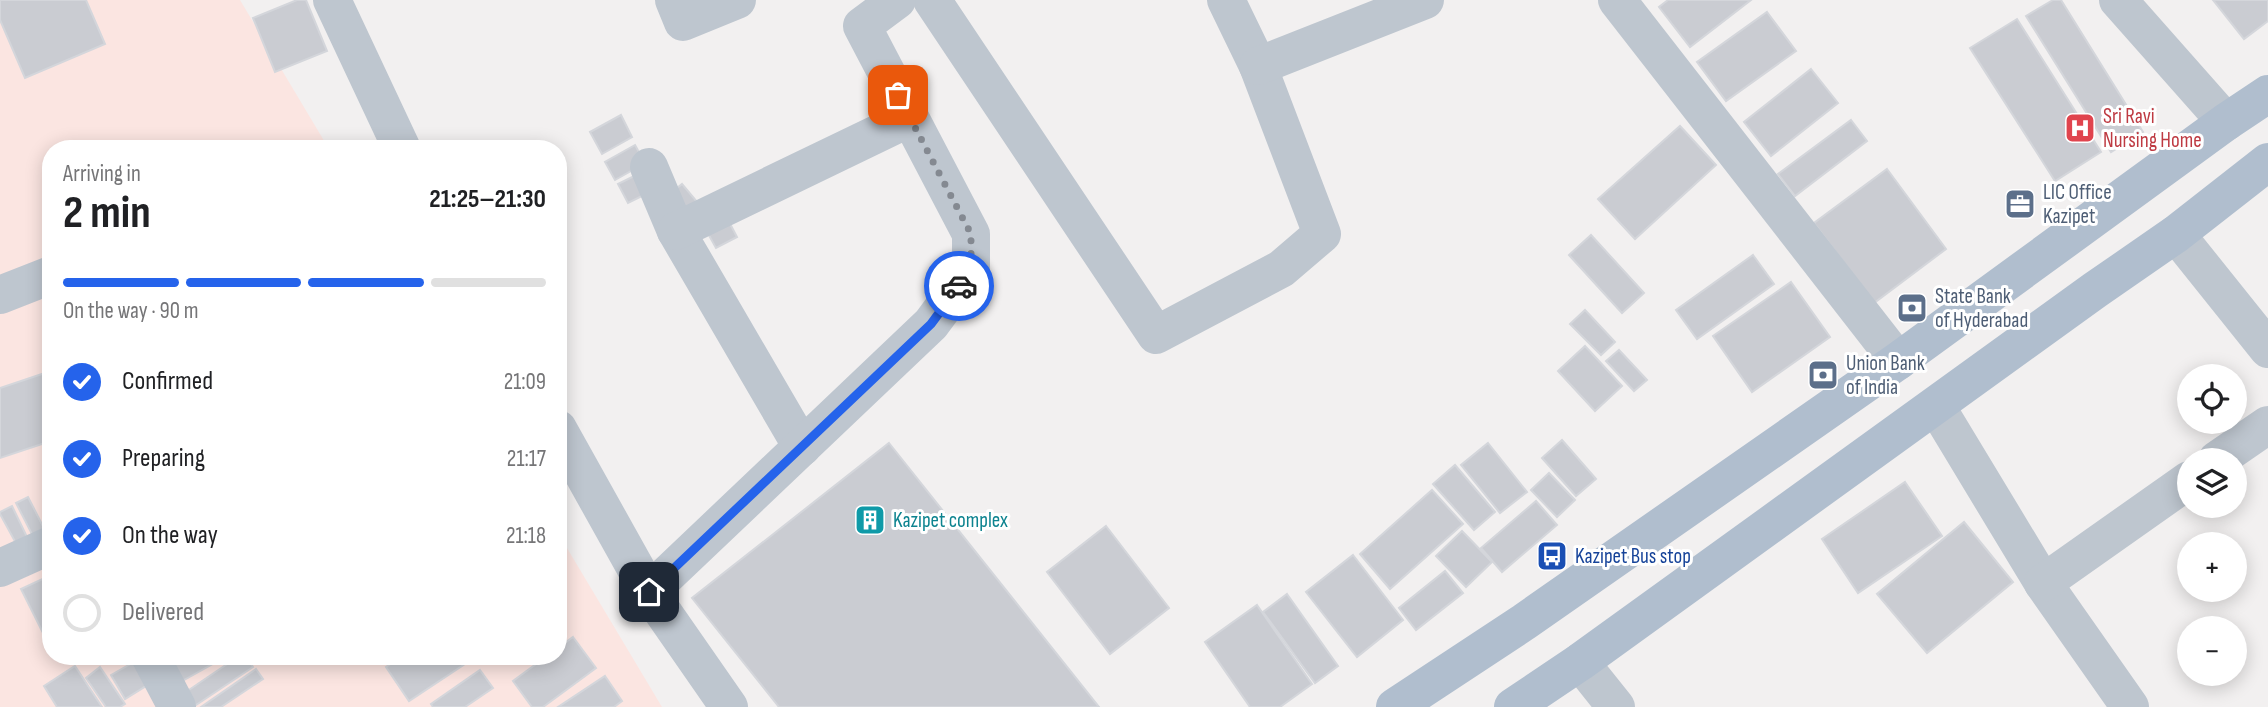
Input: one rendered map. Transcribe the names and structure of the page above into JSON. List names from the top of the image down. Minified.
{"places":{"hospital":["Sri Ravi Nursing Home"],"office":["LIC Office Kazipet"],"bank":["State Bank of Hyderabad","Union Bank of India"],"building":["Kazipet complex"],"bus stop":["Kazipet Bus stop"]},"page":{"heading":["2 min","Arriving in","21:25–21:30"],"bar":"On the way · 90 m","list":[["Confirmed","21:09"],["Preparing","21:17"],["On the way","21:18"],"Delivered"],"map_buttons":["+","−"]}}
